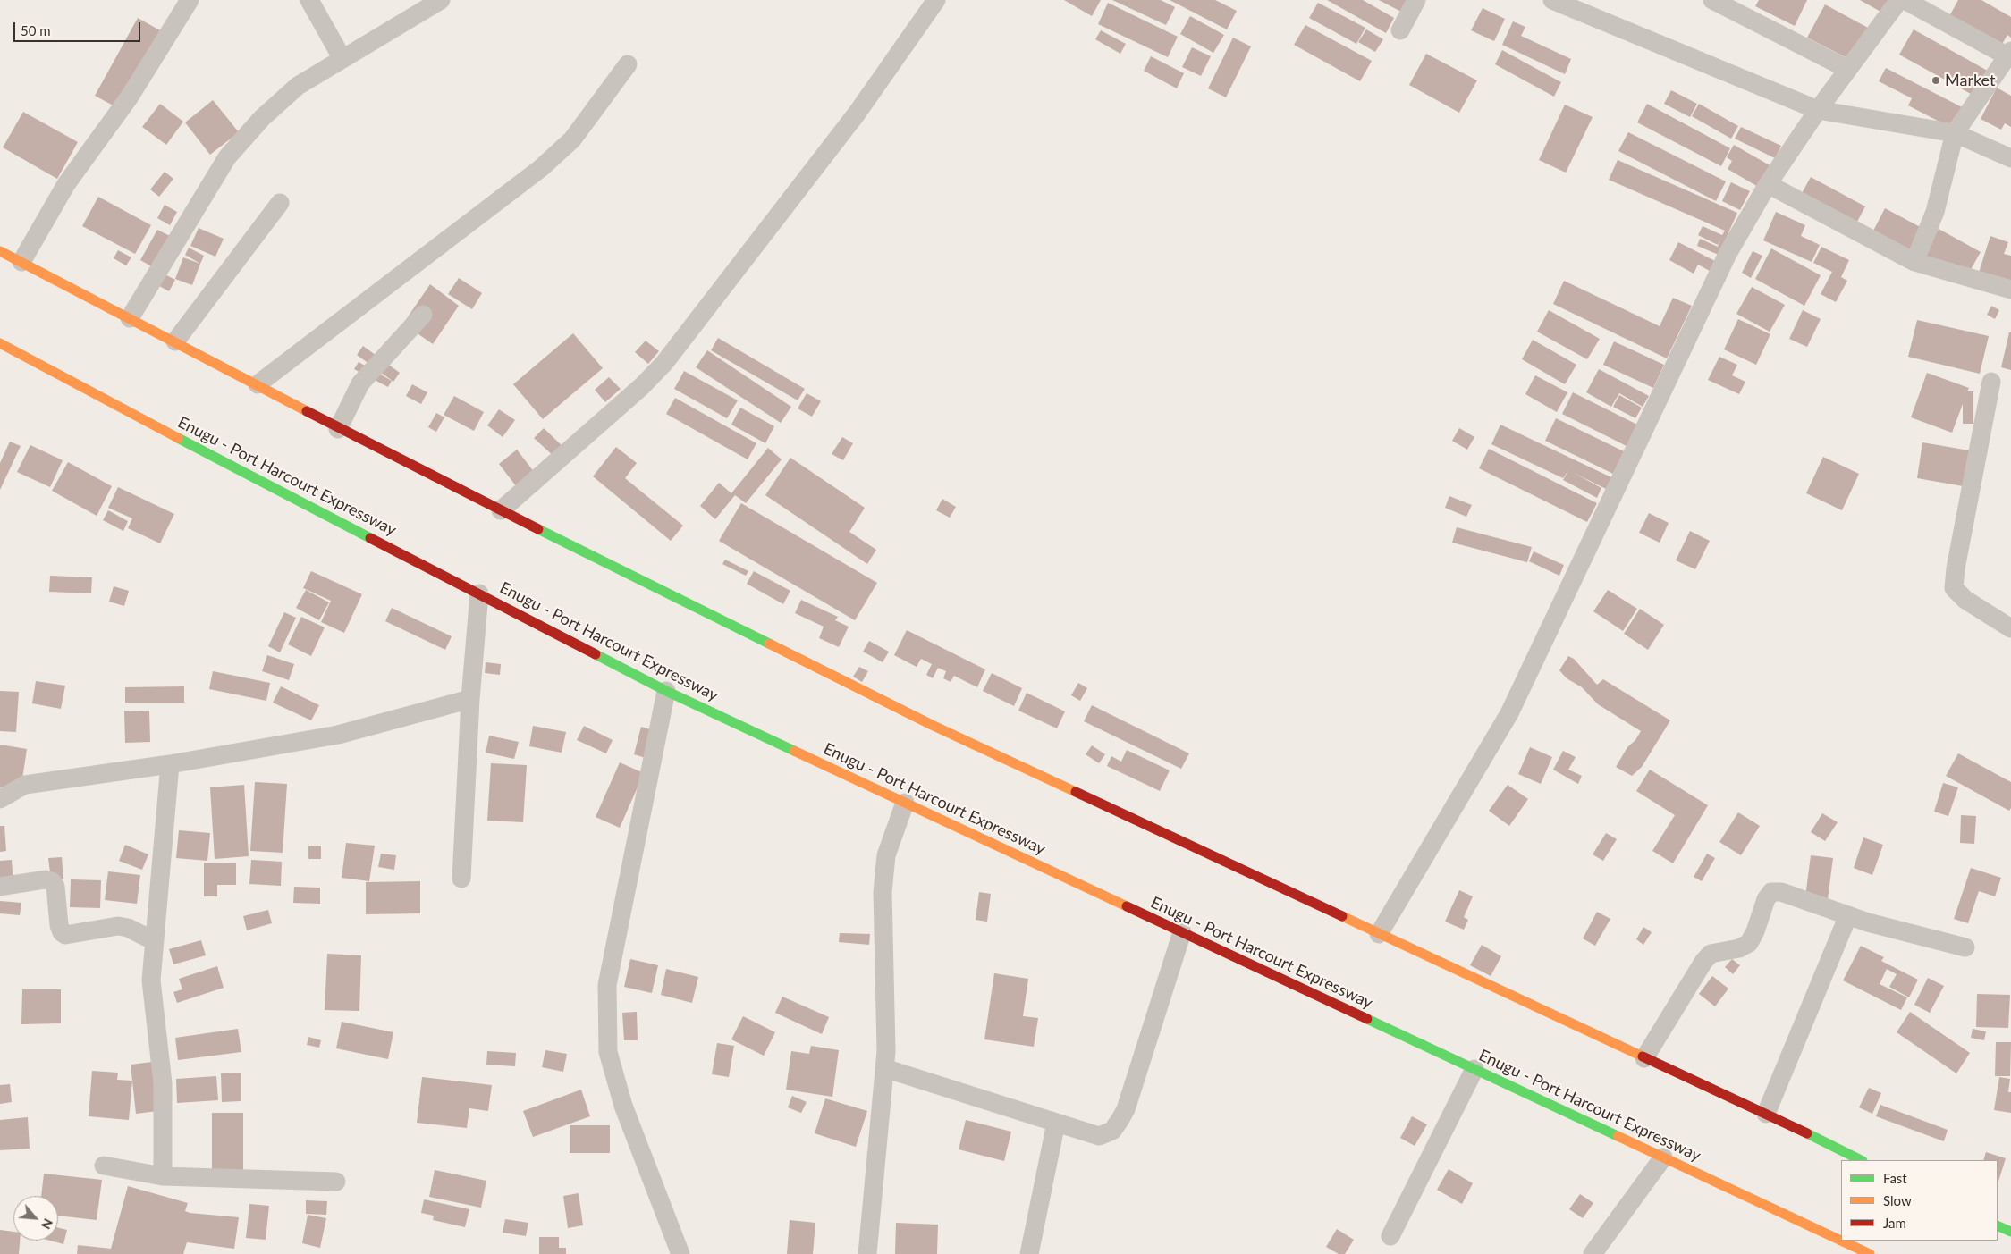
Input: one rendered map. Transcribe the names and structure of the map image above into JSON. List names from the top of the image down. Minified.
{"streets":{"highway":["Enugu - Port Harcourt Expressway"]},"places":["Market"],"legend":["Fast","Slow","Jam"],"scale_bar":"50 m","north":"bottom right"}
